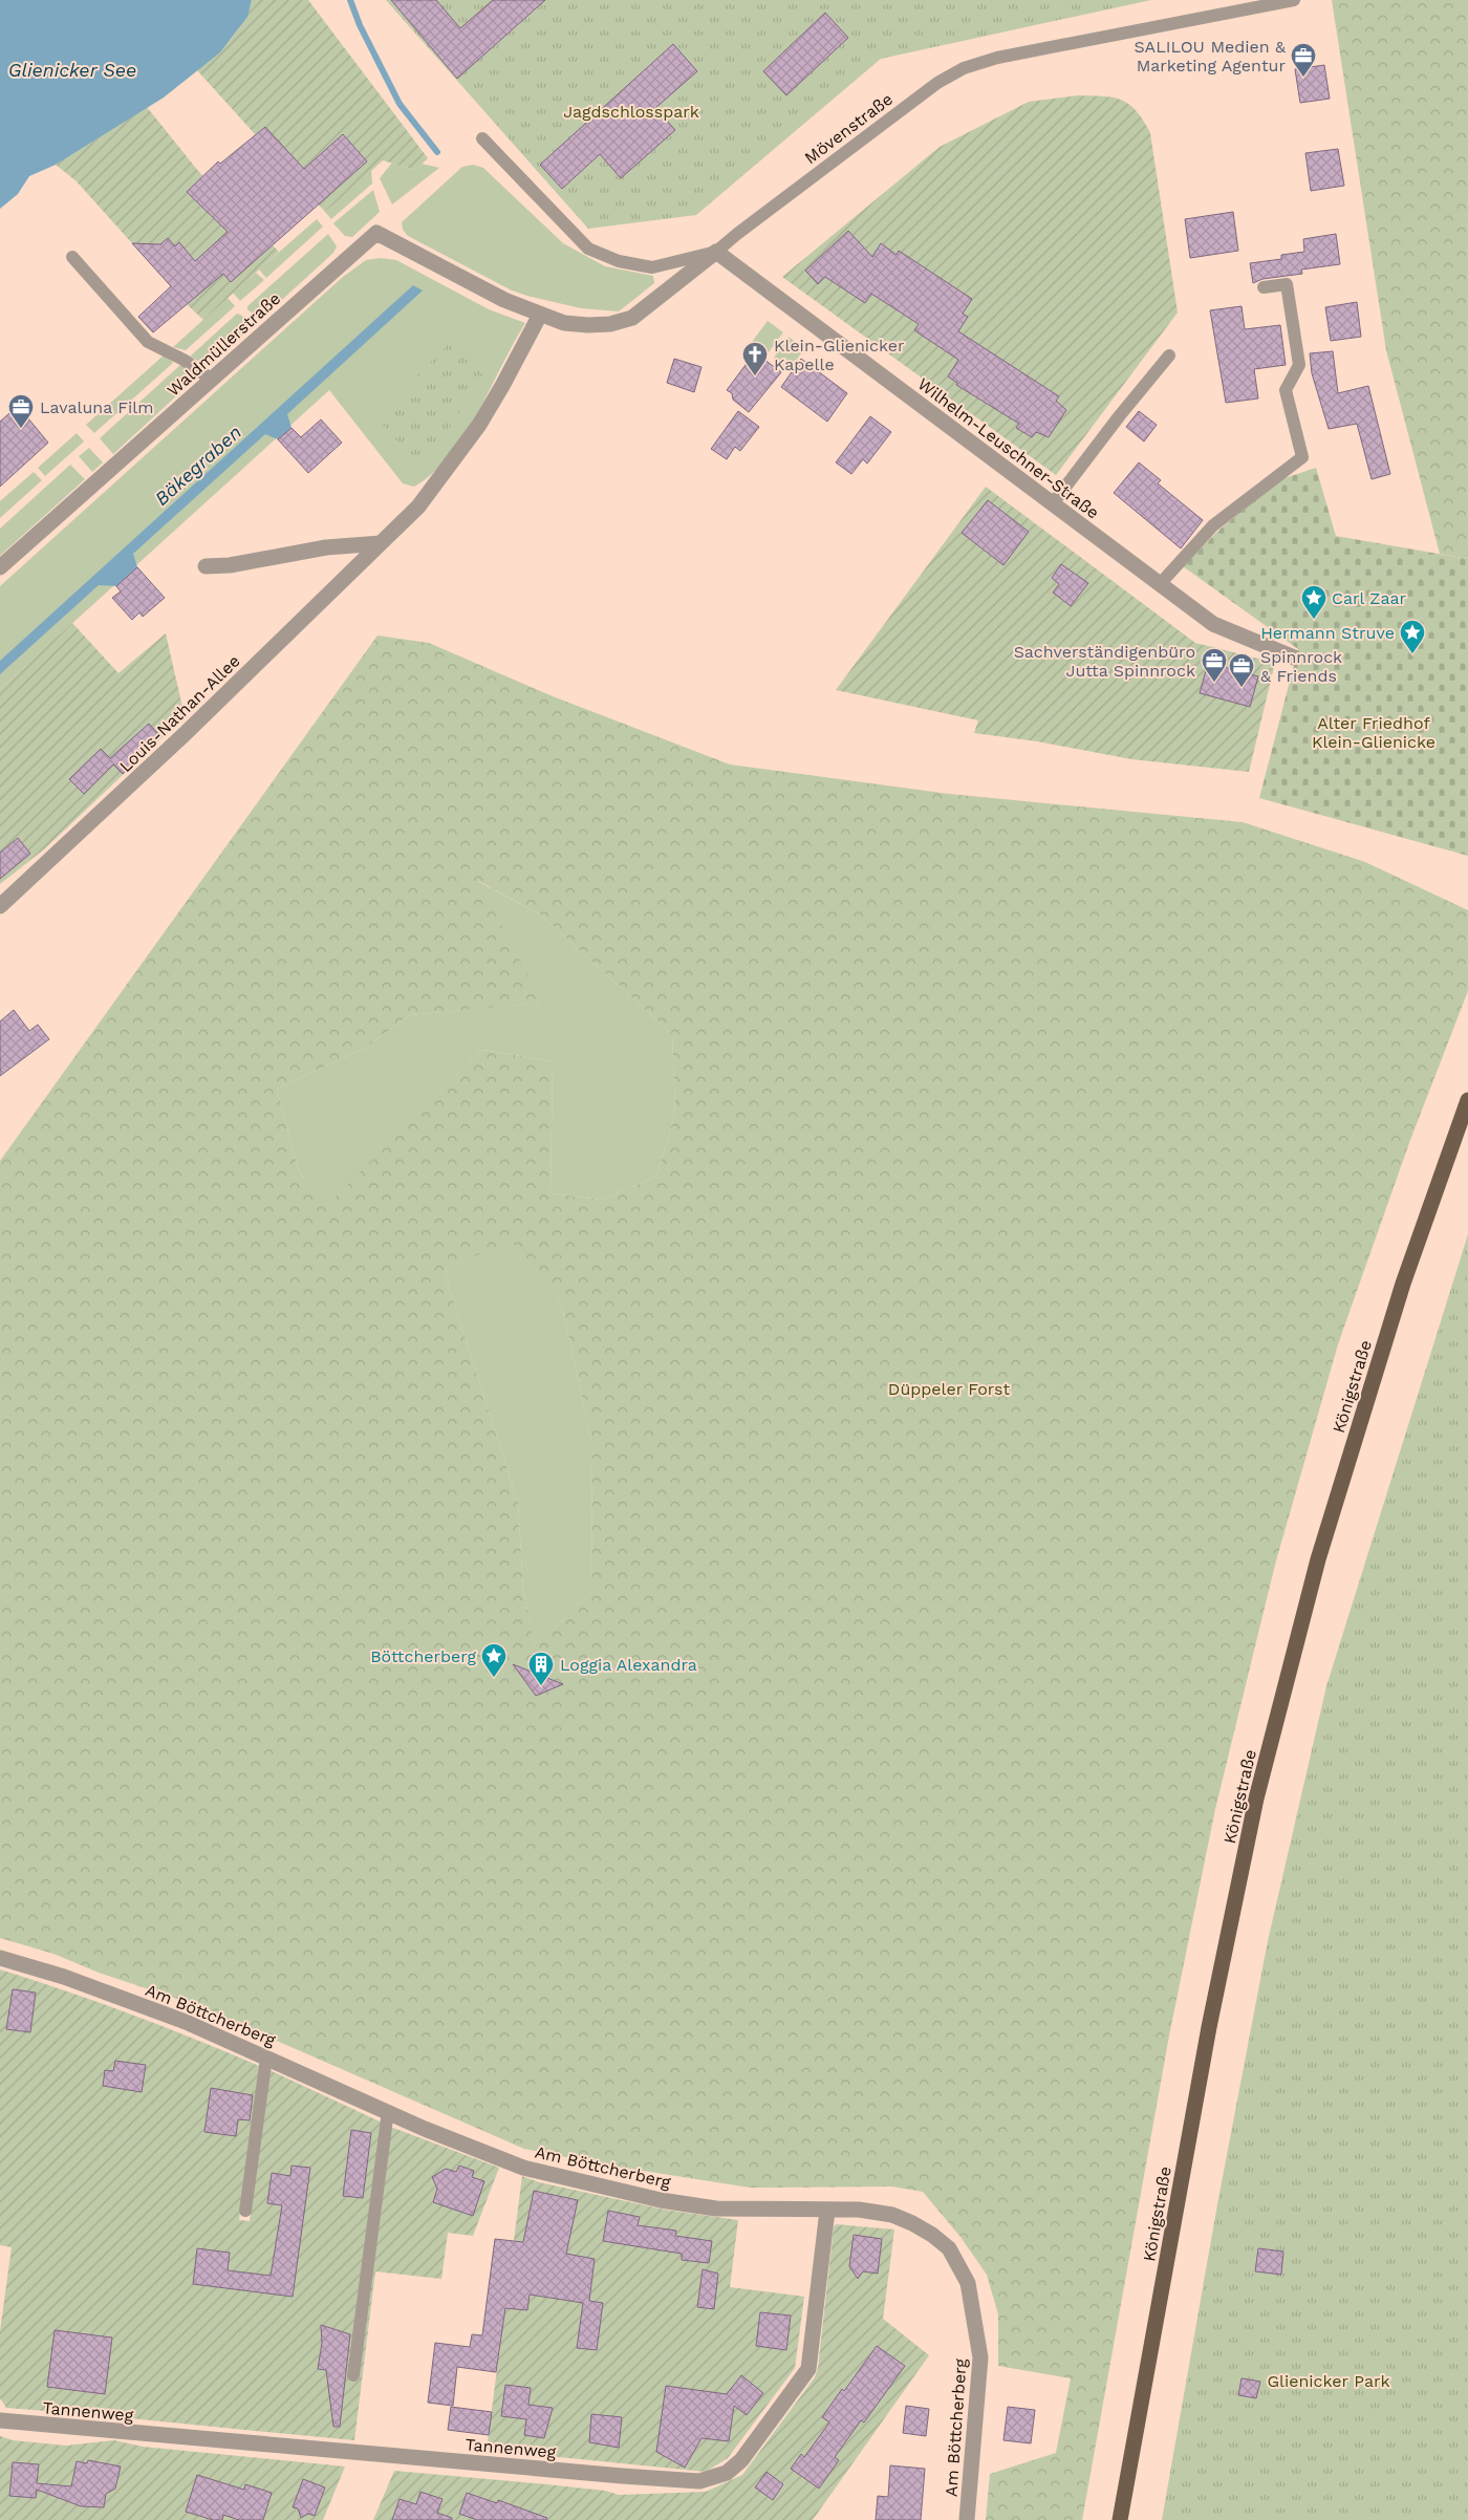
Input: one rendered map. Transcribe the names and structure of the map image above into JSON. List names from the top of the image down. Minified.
{"streets":{"main road":["Königstraße"],"street":["Waldmüllerstraße","Wilhelm-Leuschner-Straße","Louis-Nathan-Allee","Am Böttcherberg","Tannenweg"],"lane":["Mövenstraße"]},"crossings":[["Mövenstraße","Wilhelm-Leuschner-Straße"],["Waldmüllerstraße","Louis-Nathan-Allee"],["Am Böttcherberg","Tannenweg"]],"water":["Glienicker See","Bäkegraben"],"parks":["Jagdschlosspark","Alter Friedhof Klein-Glienicke","Düppeler Forst","Glienicker Park"],"places":{"office":["SALILOU Medien & Marketing Agentur","Lavaluna Film","Sachverständigenbüro Jutta Spinnrock","Spinnrock & Friends"],"church":["Klein-Glienicker Kapelle"],"place":["Carl Zaar","Hermann Struve","Böttcherberg"],"building":["Loggia Alexandra"]}}
